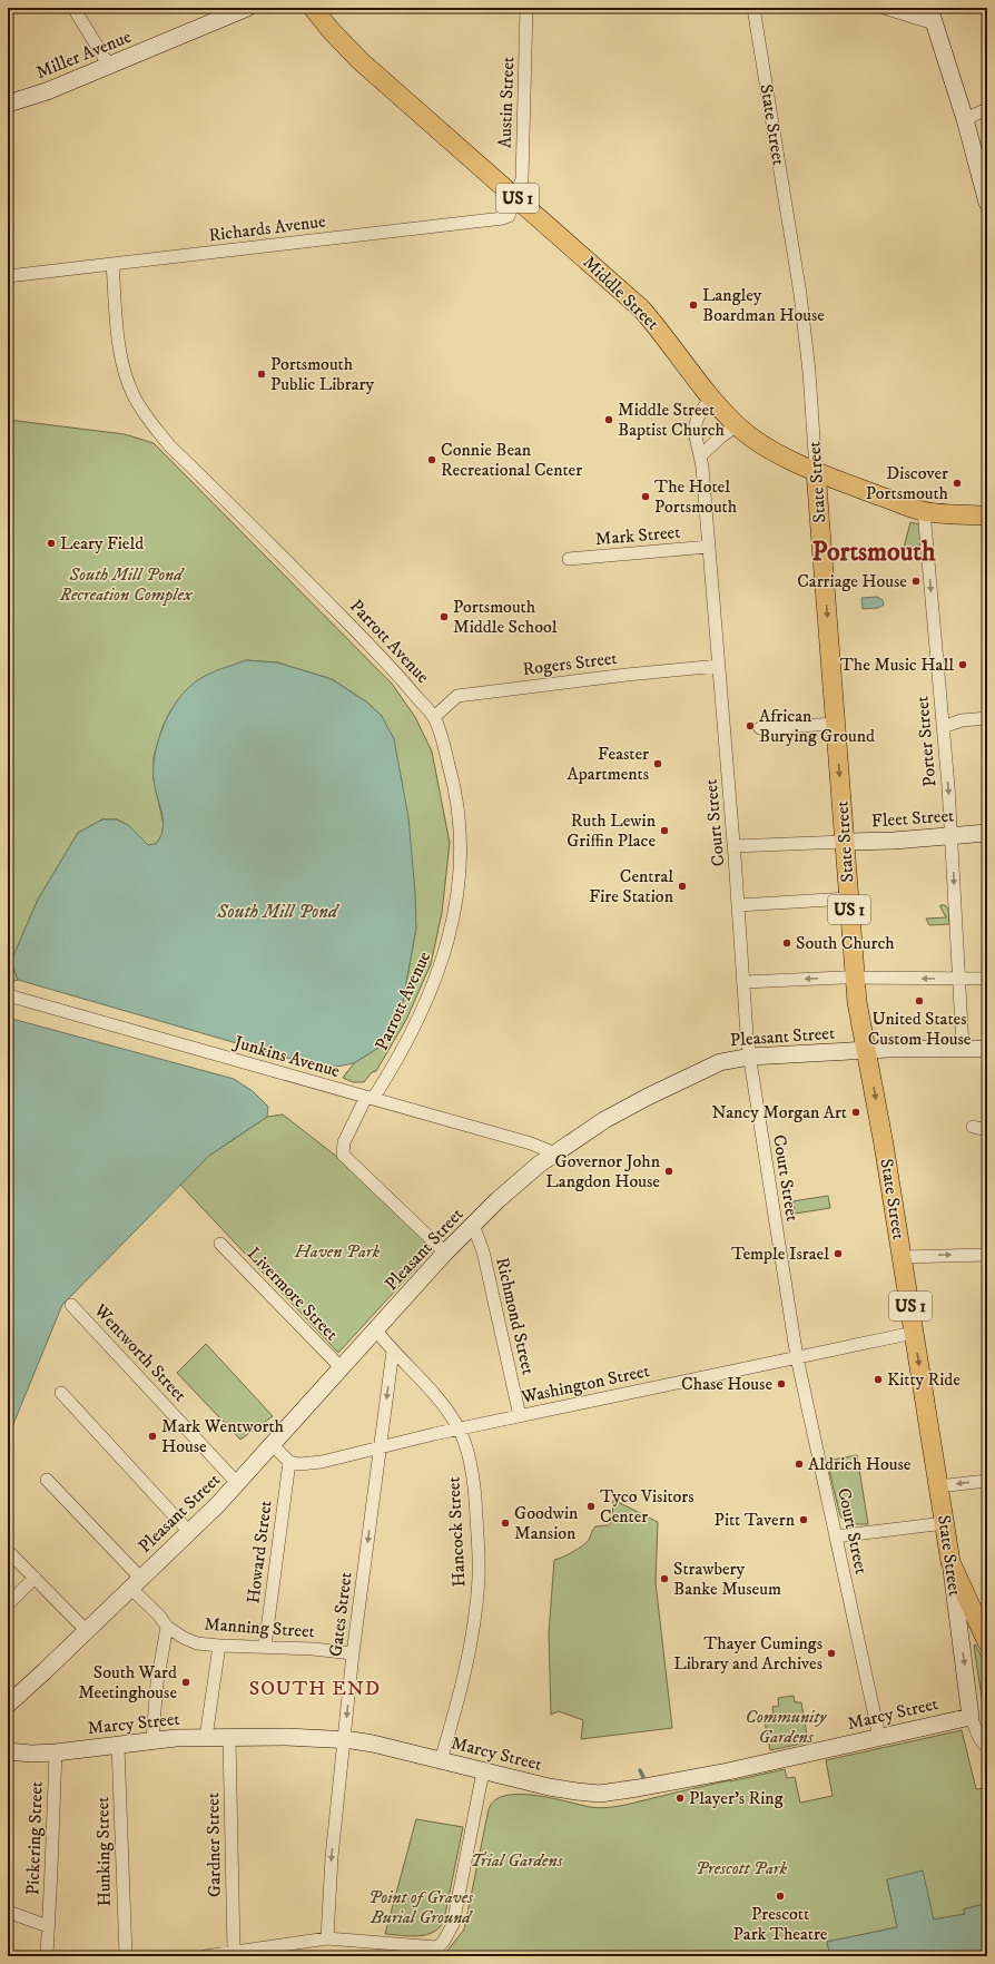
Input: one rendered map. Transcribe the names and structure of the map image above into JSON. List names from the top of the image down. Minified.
{"streets":{"main road":["Miller Avenue","State Street","US 1","Middle Street","Fleet Street","Pleasant Street","Marcy Street"],"street":["Austin Street","Richards Avenue","Mark Street","Parrott Avenue","Rogers Street","Porter Street","Court Street","Junkins Avenue","Livermore Street","Richmond Street","Wentworth Street","Washington Street","Hancock Street","Howard Street","Gates Street","Manning Street","Pickering Street","Gardner Street","Hunking Street"]},"crossings":[["Austin Street","Richards Avenue"],["Austin Street","Middle Street"],["State Street","US 1"],["State Street","Middle Street"],["State Street","Fleet Street"],["State Street","Pleasant Street"],["State Street","Washington Street"],["State Street","Marcy Street"],["Richards Avenue","Middle Street"],["Richards Avenue","Parrott Avenue"],["Middle Street","Porter Street"],["Middle Street","Court Street"],["Mark Street","Court Street"],["Parrott Avenue","Rogers Street"],["Parrott Avenue","Pleasant Street"],["Parrott Avenue","Junkins Avenue"],["Rogers Street","Court Street"],["Porter Street","Fleet Street"],["Porter Street","Pleasant Street"],["Fleet Street","Court Street"],["Court Street","Pleasant Street"],["Court Street","Washington Street"],["Court Street","Marcy Street"],["Pleasant Street","Junkins Avenue"],["Pleasant Street","Livermore Street"],["Pleasant Street","Richmond Street"],["Pleasant Street","Wentworth Street"],["Pleasant Street","Hancock Street"],["Pleasant Street","Manning Street"],["Richmond Street","Washington Street"],["Washington Street","Hancock Street"],["Washington Street","Howard Street"],["Washington Street","Gates Street"],["Hancock Street","Gates Street"],["Hancock Street","Marcy Street"],["Howard Street","Manning Street"],["Gates Street","Manning Street"],["Gates Street","Marcy Street"],["Marcy Street","Pickering Street"],["Marcy Street","Gardner Street"],["Marcy Street","Hunking Street"]],"one_way":["State Street","Porter Street","Gates Street"],"districts":["Portsmouth","SOUTH END"],"water":["South Mill Pond"],"parks":["South Mill Pond Recreation Complex","Haven Park","Community Gardens","Trial Gardens","Prescott Park","Point of Graves Burial Ground"],"places":["Langley Boardman House","Portsmouth Public Library","Middle Street Baptist Church","Connie Bean Recreational Center","Discover Portsmouth","The Hotel Portsmouth","Leary Field","Carriage House","Portsmouth Middle School","The Music Hall","African Burying Ground","Feaster Apartments","Ruth Lewin Griffin Place","Central Fire Station","South Church","United States Custom House","Nancy Morgan Art","Governor John Langdon House","Temple Israel","Kitty Ride","Chase House","Mark Wentworth House","Aldrich House","Tyco Visitors Center","Pitt Tavern","Goodwin Mansion","Strawbery Banke Museum","Thayer Cumings Library and Archives","South Ward Meetinghouse","Player's Ring","Prescott Park Theatre"]}
